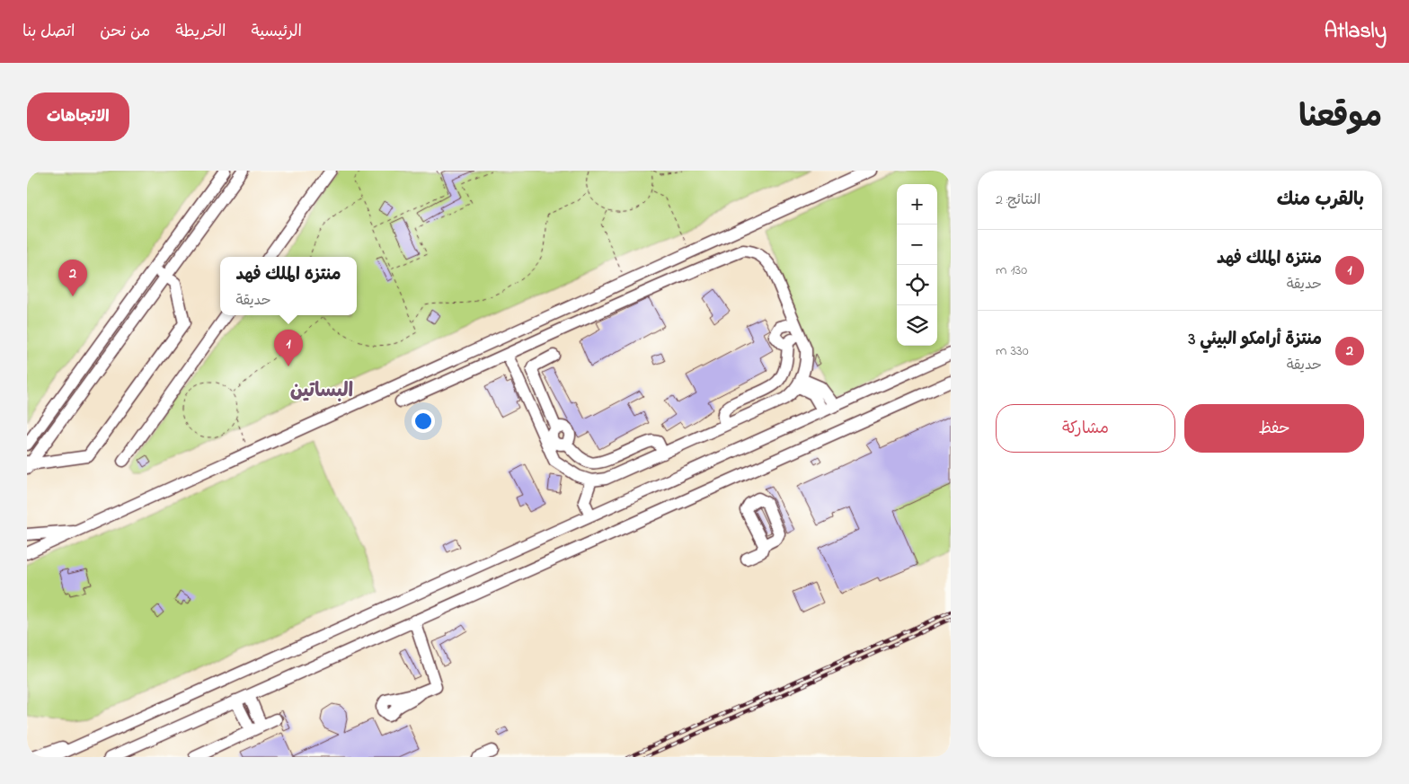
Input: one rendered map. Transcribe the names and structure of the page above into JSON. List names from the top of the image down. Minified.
{"districts":["البساتين"],"page":{"header":"Atlasly","nav":["الرئيسية","الخريطة","من نحن","اتصل بنا"],"title":"موقعنا","buttons":["الاتجاهات",["حفظ","مشاركة"]],"heading":["بالقرب منك","النتائج: 2"],"map_buttons":["+","−"],"list":[{"mark":"1","name":"منتزه الملك فهد","note":"حديقة","value":"130 m"},{"mark":"2","name":"منتزة أرامكو البيئي 3","note":"حديقة","value":"330 m"}],"popup":["منتزه الملك فهد","حديقة"],"pins":["2","1"]}}
